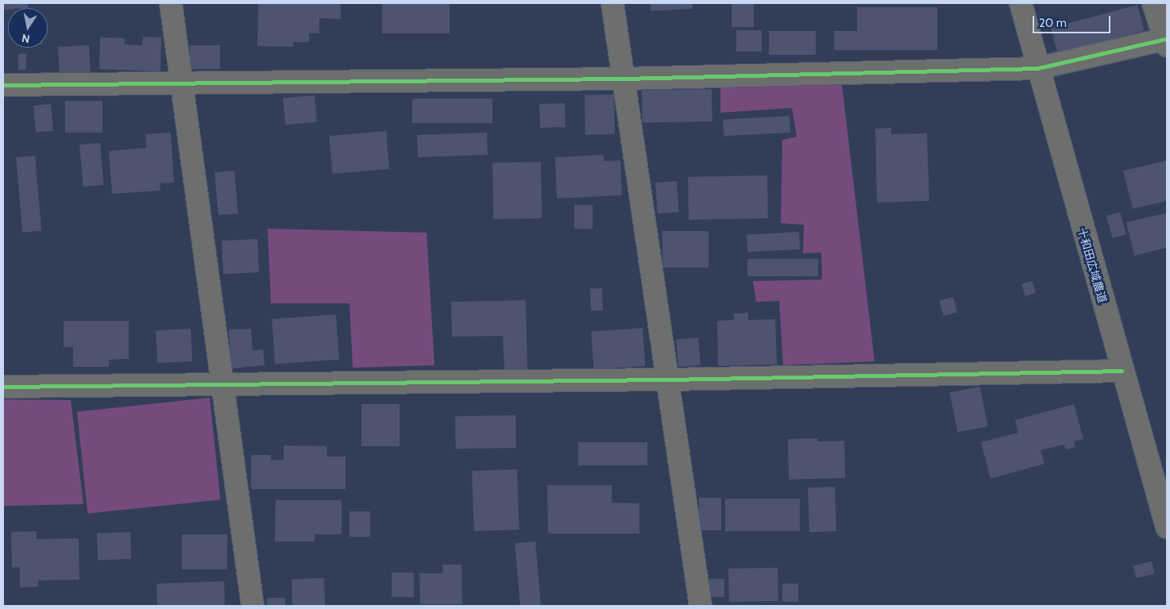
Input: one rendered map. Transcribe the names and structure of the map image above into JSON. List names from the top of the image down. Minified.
{"streets":{"street":["十和田広域農道"]},"scale_bar":"20 m","north":"bottom"}
